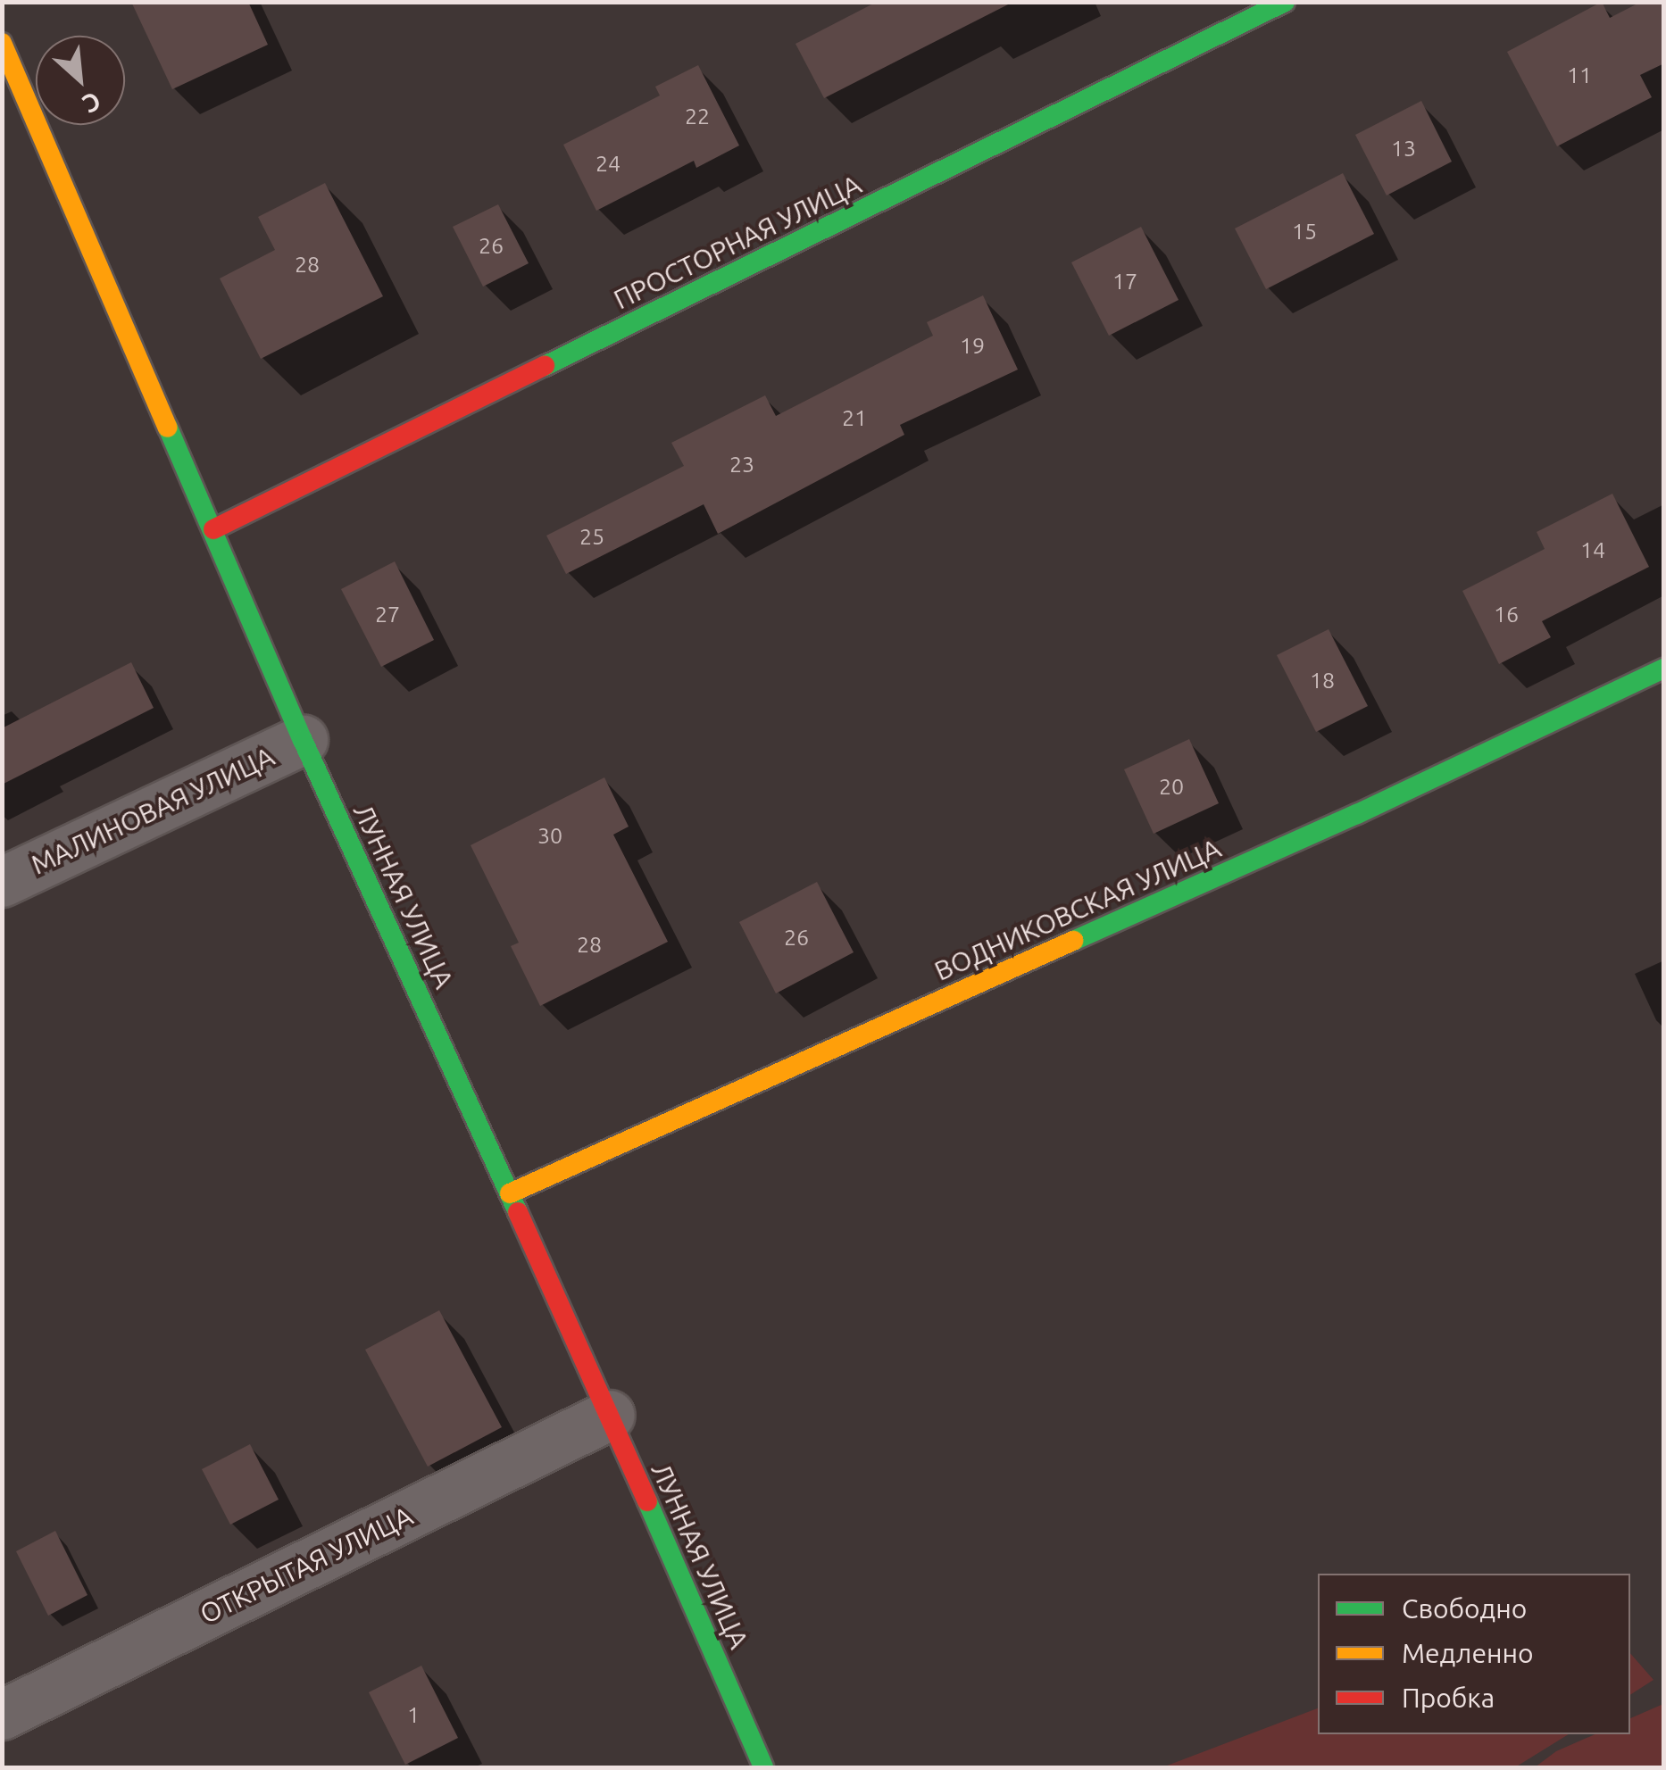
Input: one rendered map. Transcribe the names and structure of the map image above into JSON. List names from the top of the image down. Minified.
{"streets":{"street":["ПРОСТОРНАЯ УЛИЦА","МАЛИНОВАЯ УЛИЦА","ЛУННАЯ УЛИЦА","ВОДНИКОВСКАЯ УЛИЦА","ОТКРЫТАЯ УЛИЦА"]},"crossings":[["ПРОСТОРНАЯ УЛИЦА","ЛУННАЯ УЛИЦА"],["МАЛИНОВАЯ УЛИЦА","ЛУННАЯ УЛИЦА"],["ЛУННАЯ УЛИЦА","ВОДНИКОВСКАЯ УЛИЦА"],["ЛУННАЯ УЛИЦА","ОТКРЫТАЯ УЛИЦА"]],"house_numbers":["11","22","13","24","15","26","28","17","19","21","23","25","14","27","16","18","20","30","26","28","1"],"legend":["Свободно","Медленно","Пробка"],"north":"bottom right"}
